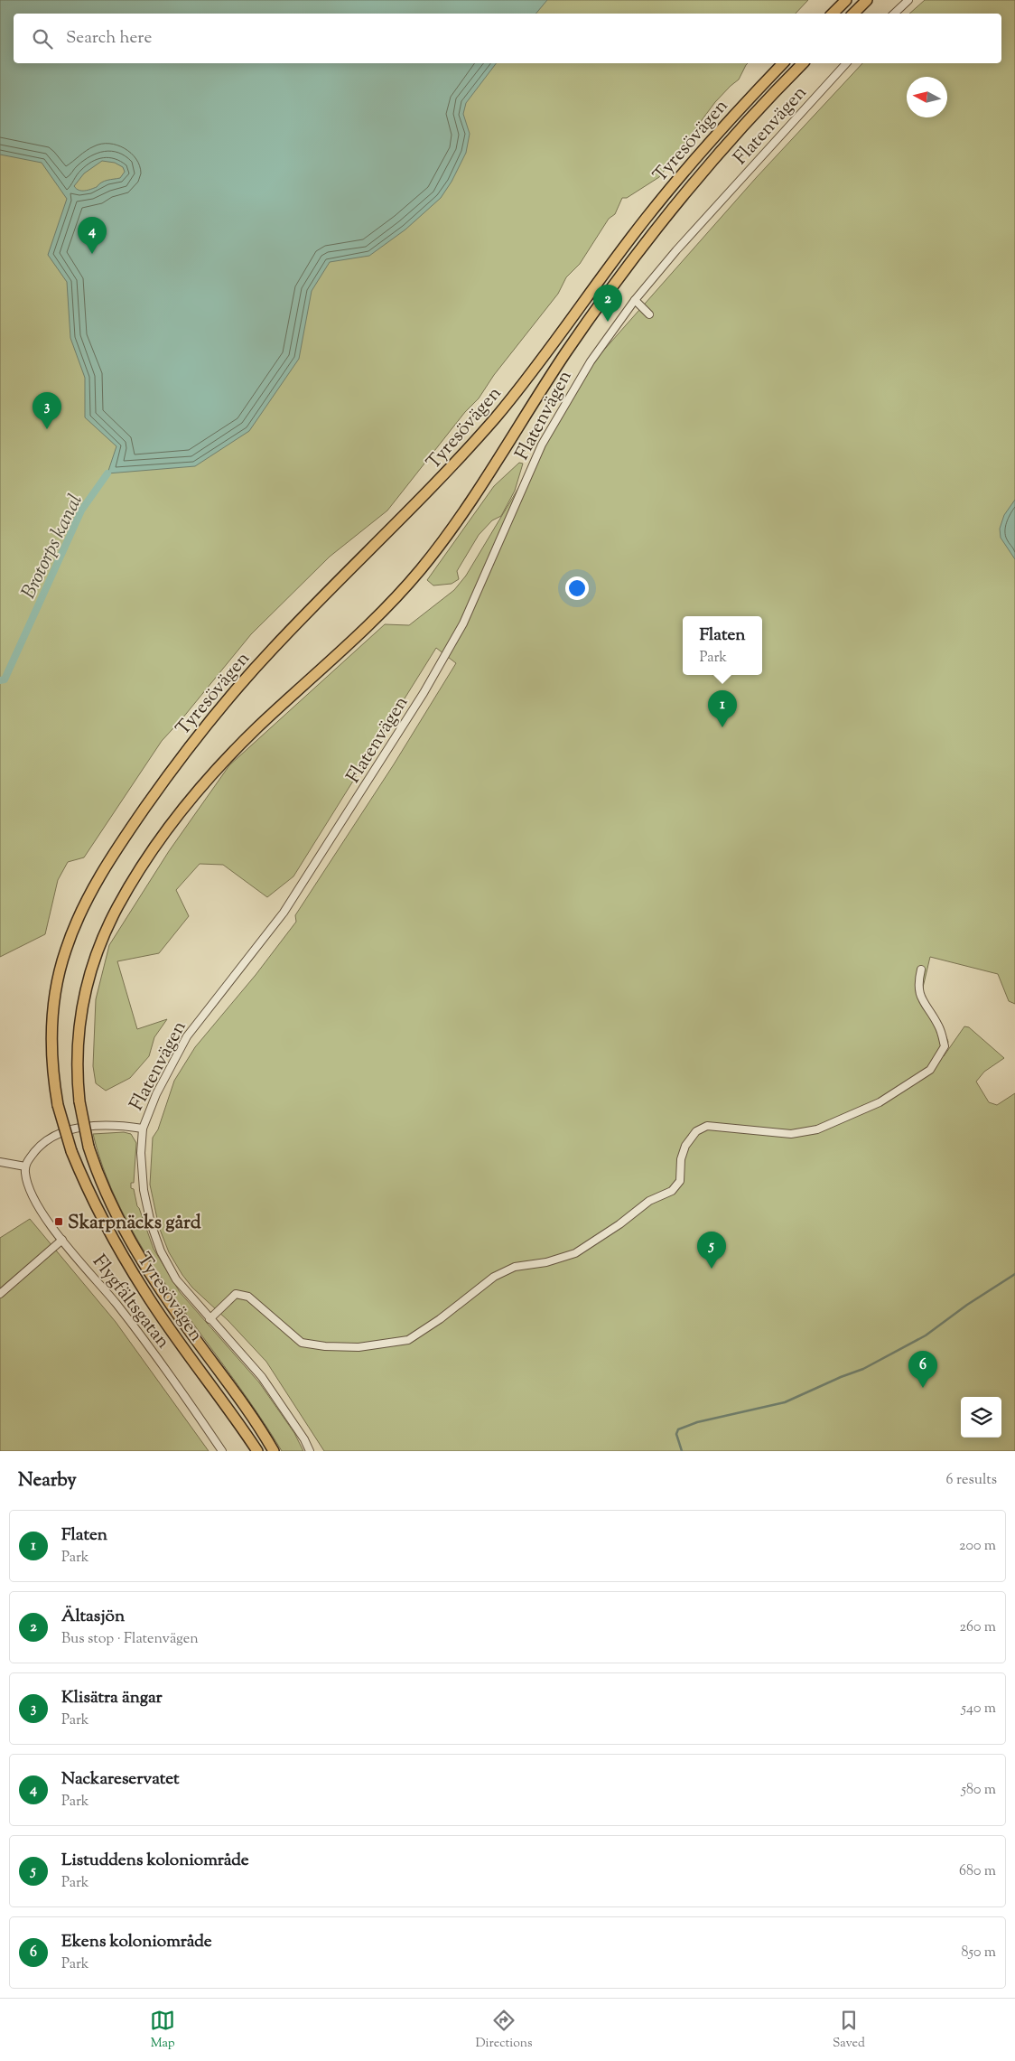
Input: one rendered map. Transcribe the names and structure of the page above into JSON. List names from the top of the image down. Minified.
{"streets":{"highway":["Tyresövägen"],"street":["Flatenvägen","Flygfältsgatan"]},"water":["Brotorps kanal"],"places":{"transit":["Skarpnäcks gård"]},"north":"left","page":{"search":"Search here","pins":["4","2","3","1","5","6"],"popup":["Flaten","Park"],"heading":["Nearby","6 results"],"list":[{"mark":"1","name":"Flaten","note":"Park","value":"200 m"},{"mark":"2","name":"Ältasjön","note":"Bus stop · Flatenvägen","value":"260 m"},{"mark":"3","name":"Klisätra ängar","note":"Park","value":"540 m"},{"mark":"4","name":"Nackareservatet","note":"Park","value":"580 m"},{"mark":"5","name":"Listuddens koloniområde","note":"Park","value":"680 m"},{"mark":"6","name":"Ekens koloniområde","note":"Park","value":"850 m"}],"nav":["Map","Directions","Saved"]}}
